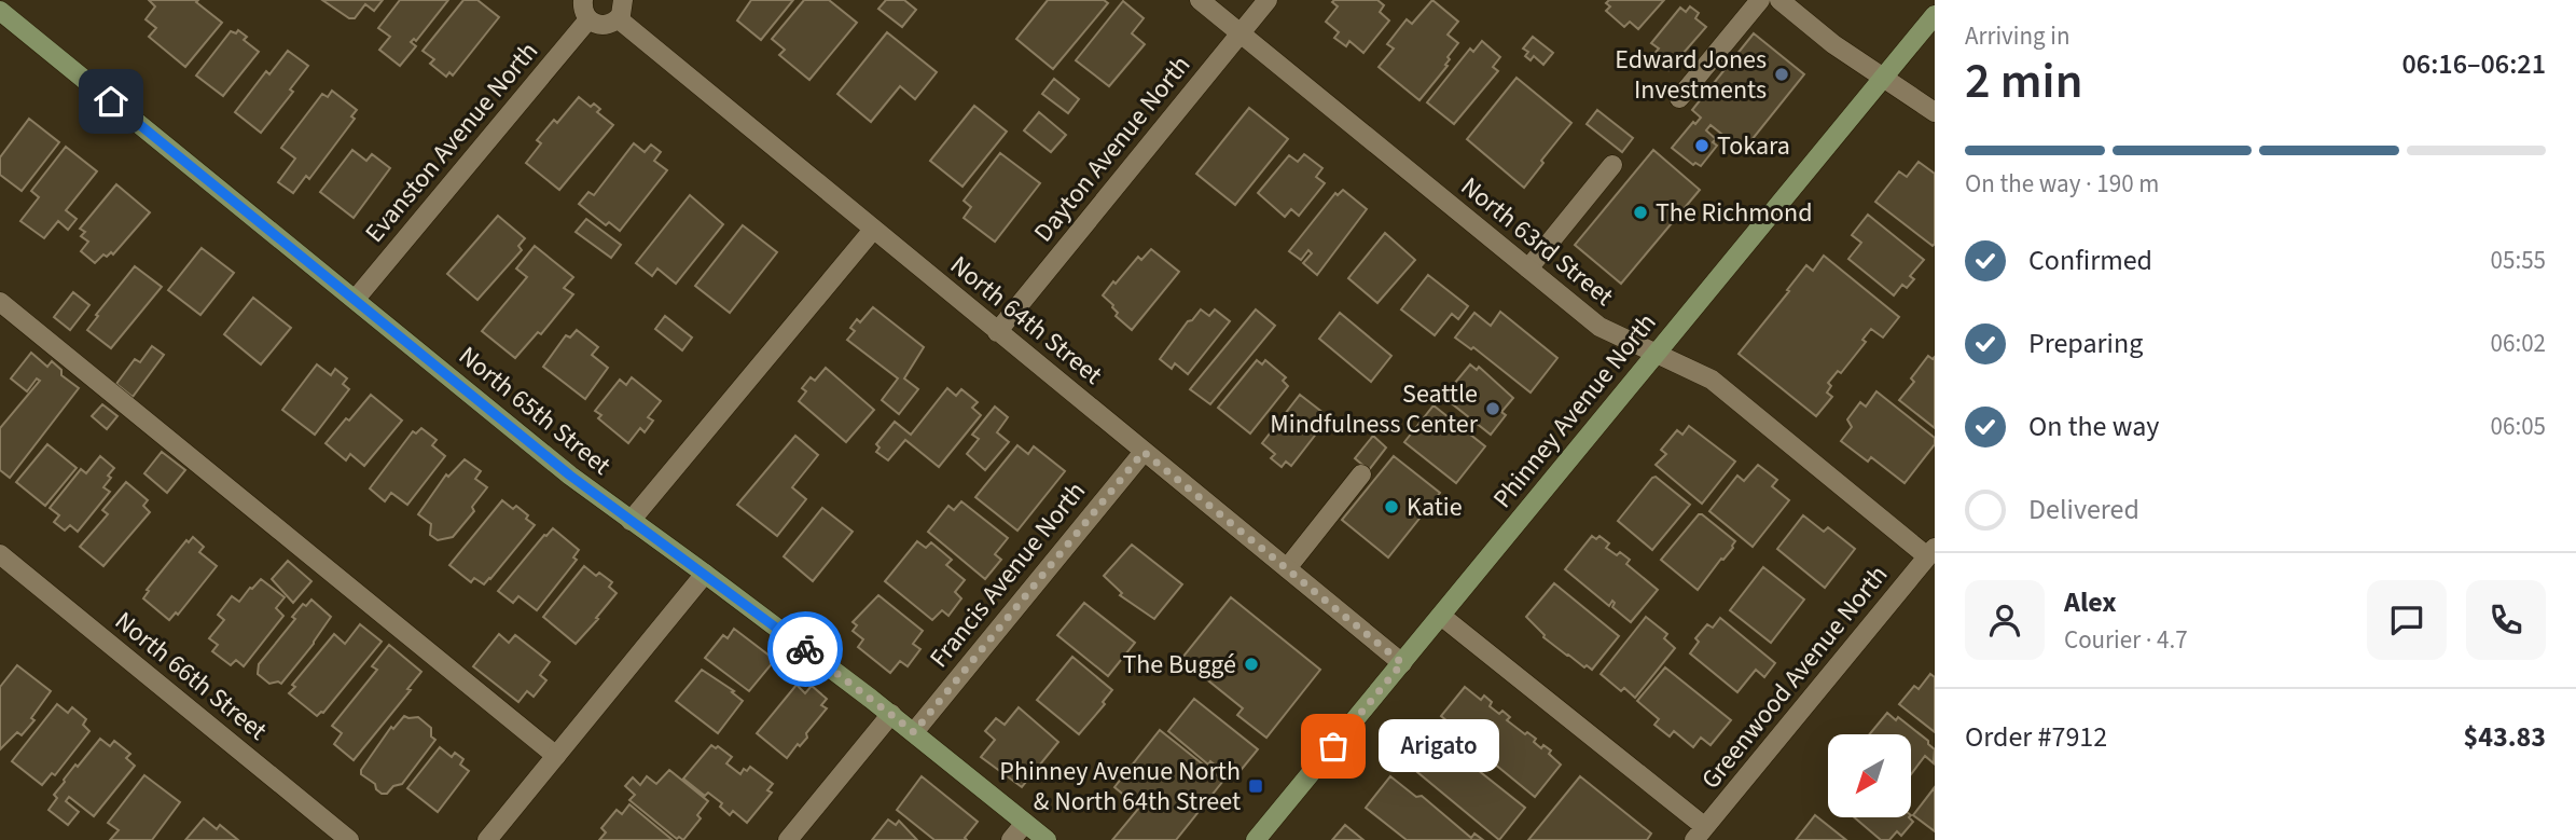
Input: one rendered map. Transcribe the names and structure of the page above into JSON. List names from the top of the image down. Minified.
{"streets":{"street":["Evanston Avenue North","Dayton Avenue North","North 63rd Street","North 64th Street","North 65th Street","Phinney Avenue North","Francis Avenue North","North 66th Street","Greenwood Avenue North"]},"crossings":[["Evanston Avenue North","North 65th Street"],["Dayton Avenue North","North 63rd Street"],["Dayton Avenue North","North 64th Street"],["North 63rd Street","Phinney Avenue North"],["North 63rd Street","Greenwood Avenue North"],["North 64th Street","Phinney Avenue North"],["North 64th Street","Francis Avenue North"],["North 65th Street","Francis Avenue North"]],"places":{"other":["Edward Jones Investments","Tokara","The Richmond","Seattle Mindfulness Center","Katie","The Buggé","Arigato"],"transit":["Phinney Avenue North & North 64th Street"]},"north":"bottom left","page":{"heading":["2 min","Arriving in","06:16–06:21"],"panel":["Alex","Courier · 4.7","Order #7912","$43.83"],"bar":"On the way · 190 m","list":[["Confirmed","05:55"],["Preparing","06:02"],["On the way","06:05"],"Delivered"],"bubble":"Arigato"}}
